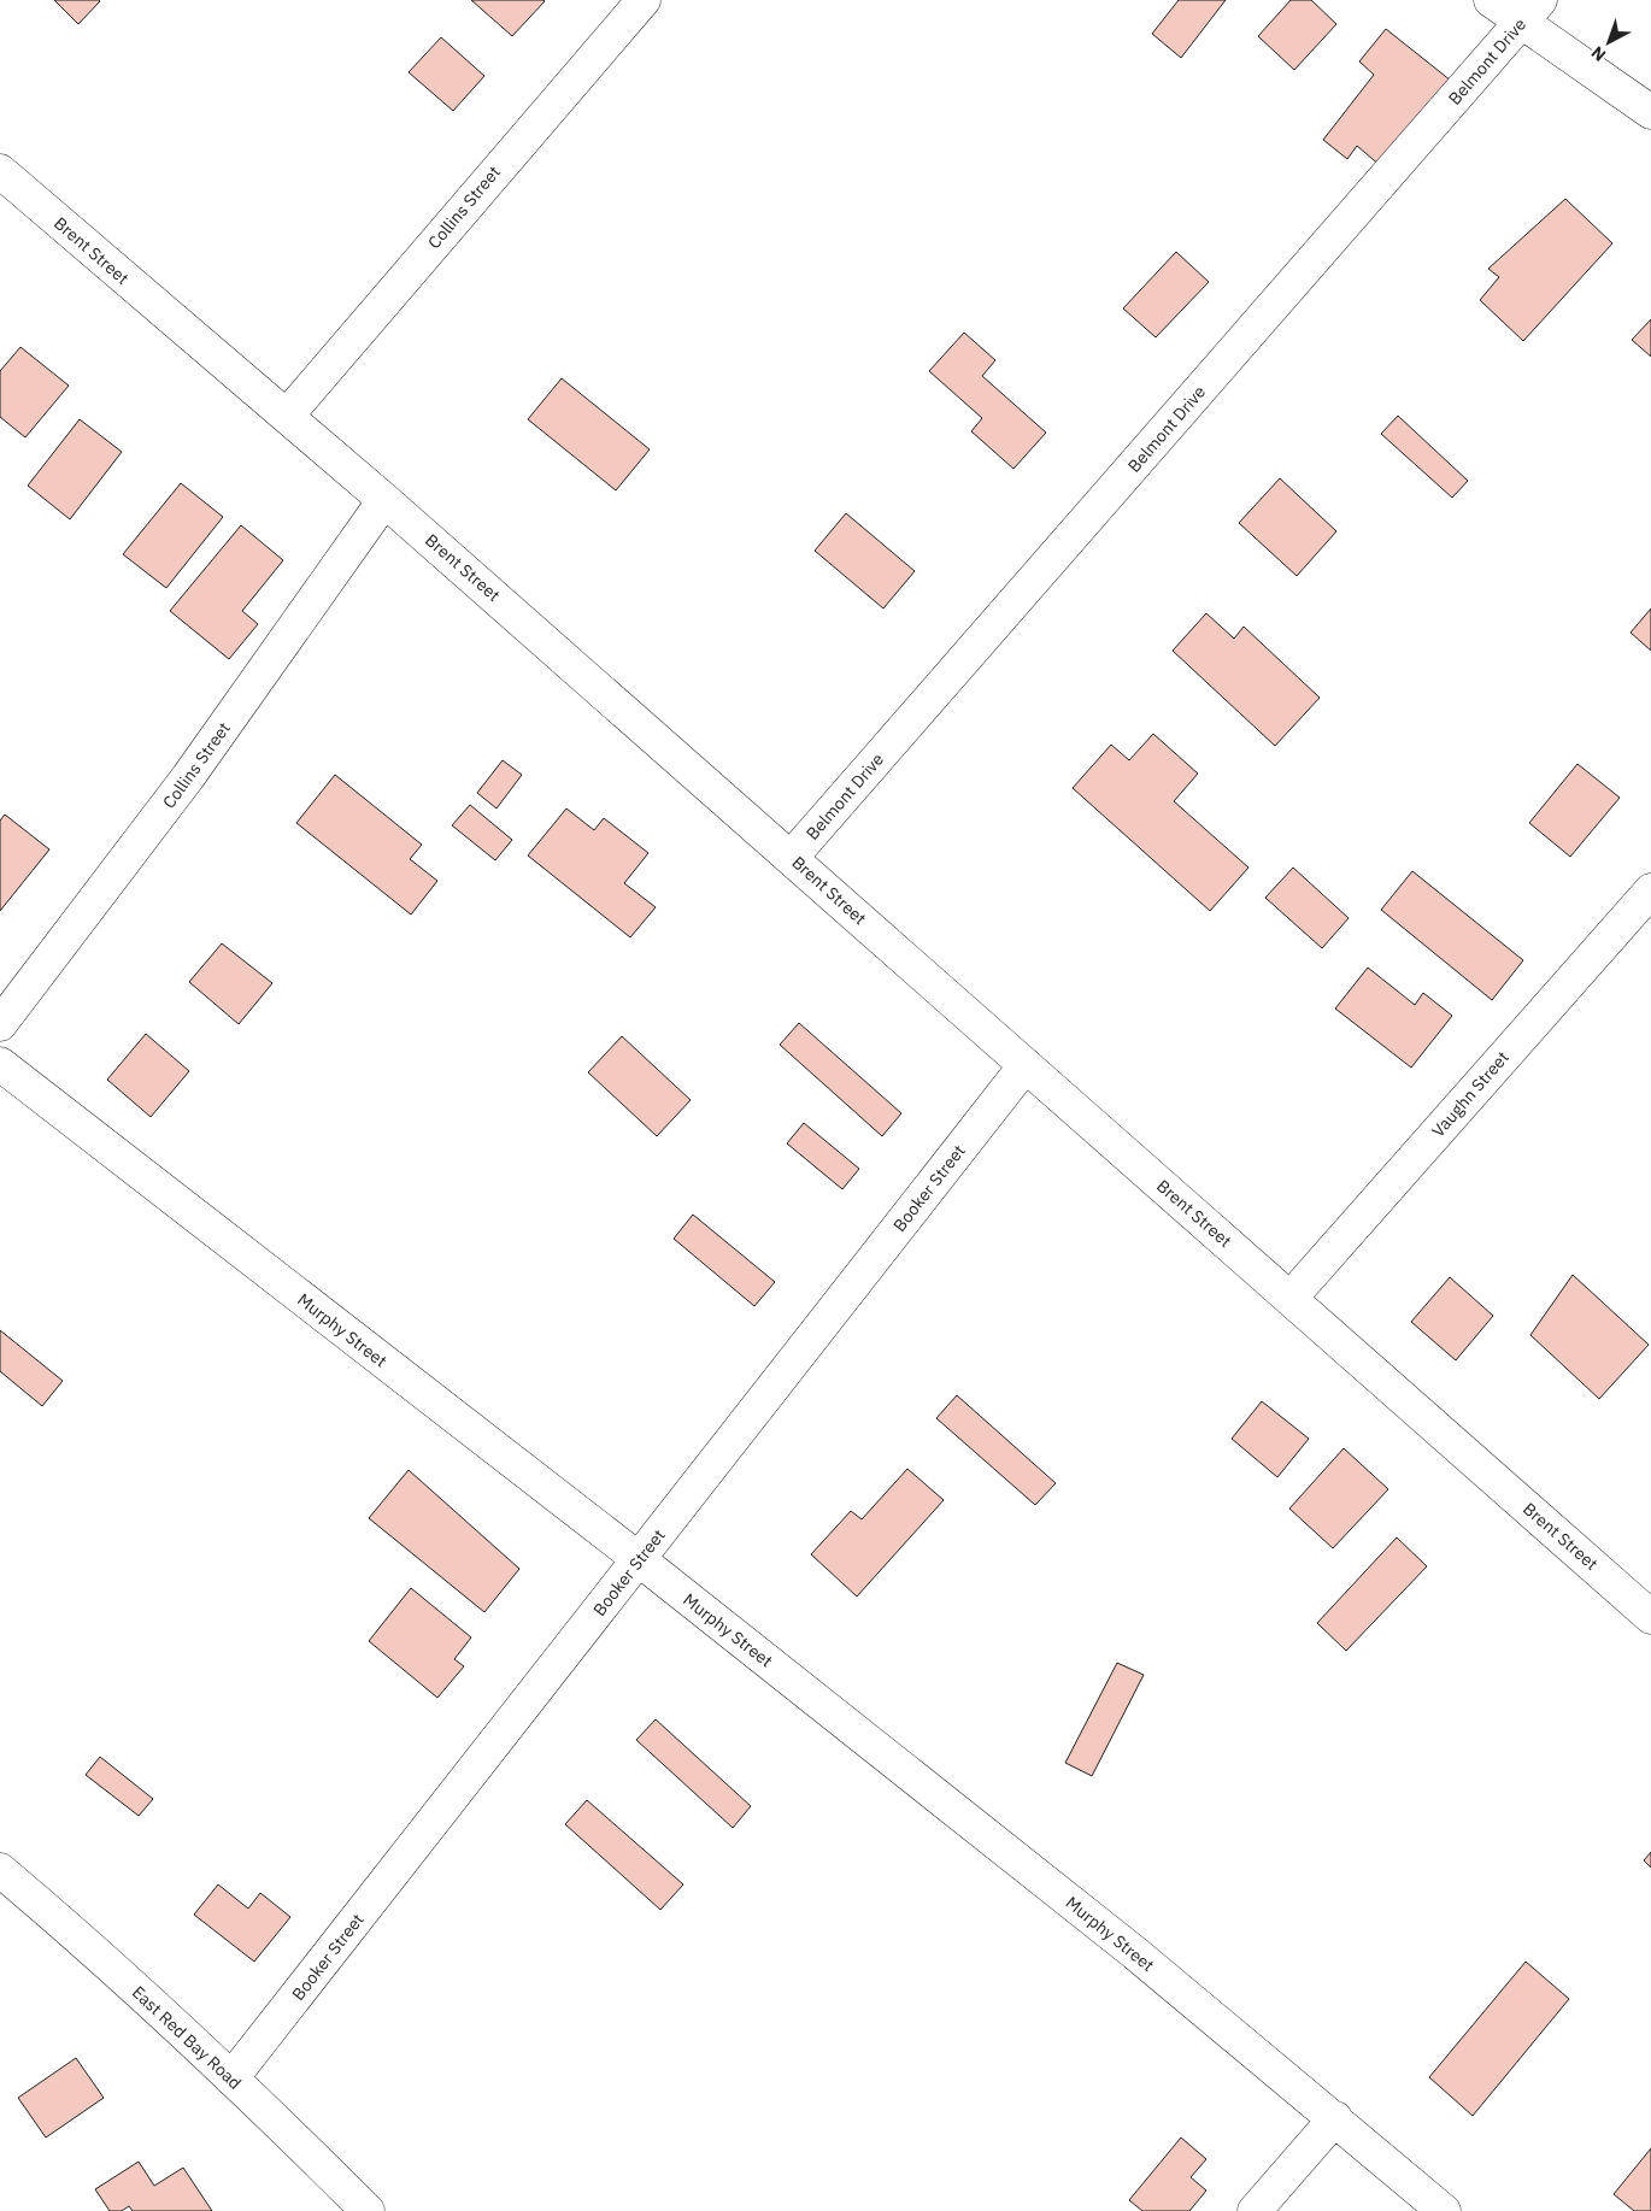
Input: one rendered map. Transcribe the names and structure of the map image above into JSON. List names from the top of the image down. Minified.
{"streets":{"street":["Belmont Drive","Collins Street","Brent Street","Vaughn Street","Booker Street","Murphy Street","East Red Bay Road"]},"crossings":[["Belmont Drive","Brent Street"],["Collins Street","Brent Street"],["Brent Street","Vaughn Street"],["Brent Street","Booker Street"],["Booker Street","Murphy Street"],["Booker Street","East Red Bay Road"]],"north":"bottom left"}
